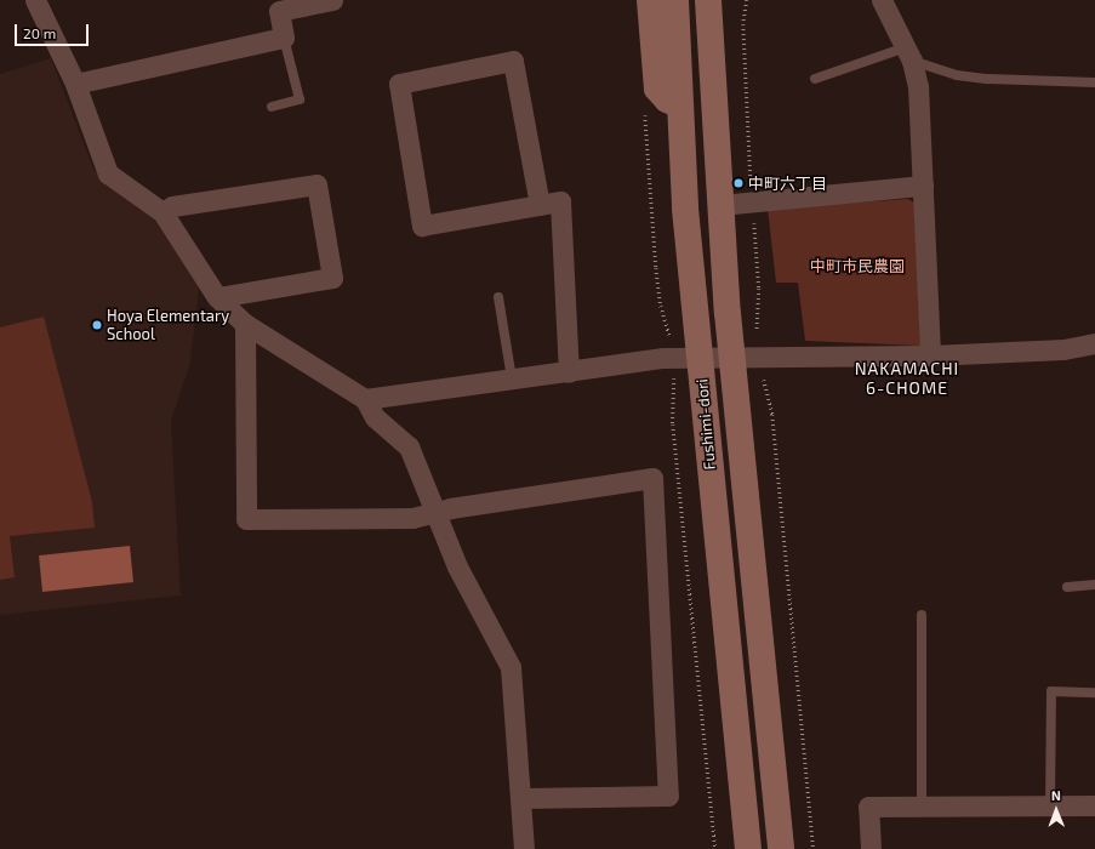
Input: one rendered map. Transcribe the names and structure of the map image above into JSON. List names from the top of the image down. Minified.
{"streets":{"main road":["Fushimi-dori"]},"districts":["NAKAMACHI 6-CHOME"],"parks":["中町市民農園"],"places":["中町六丁目","Hoya Elementary School"],"scale_bar":"20 m","north":"top"}
